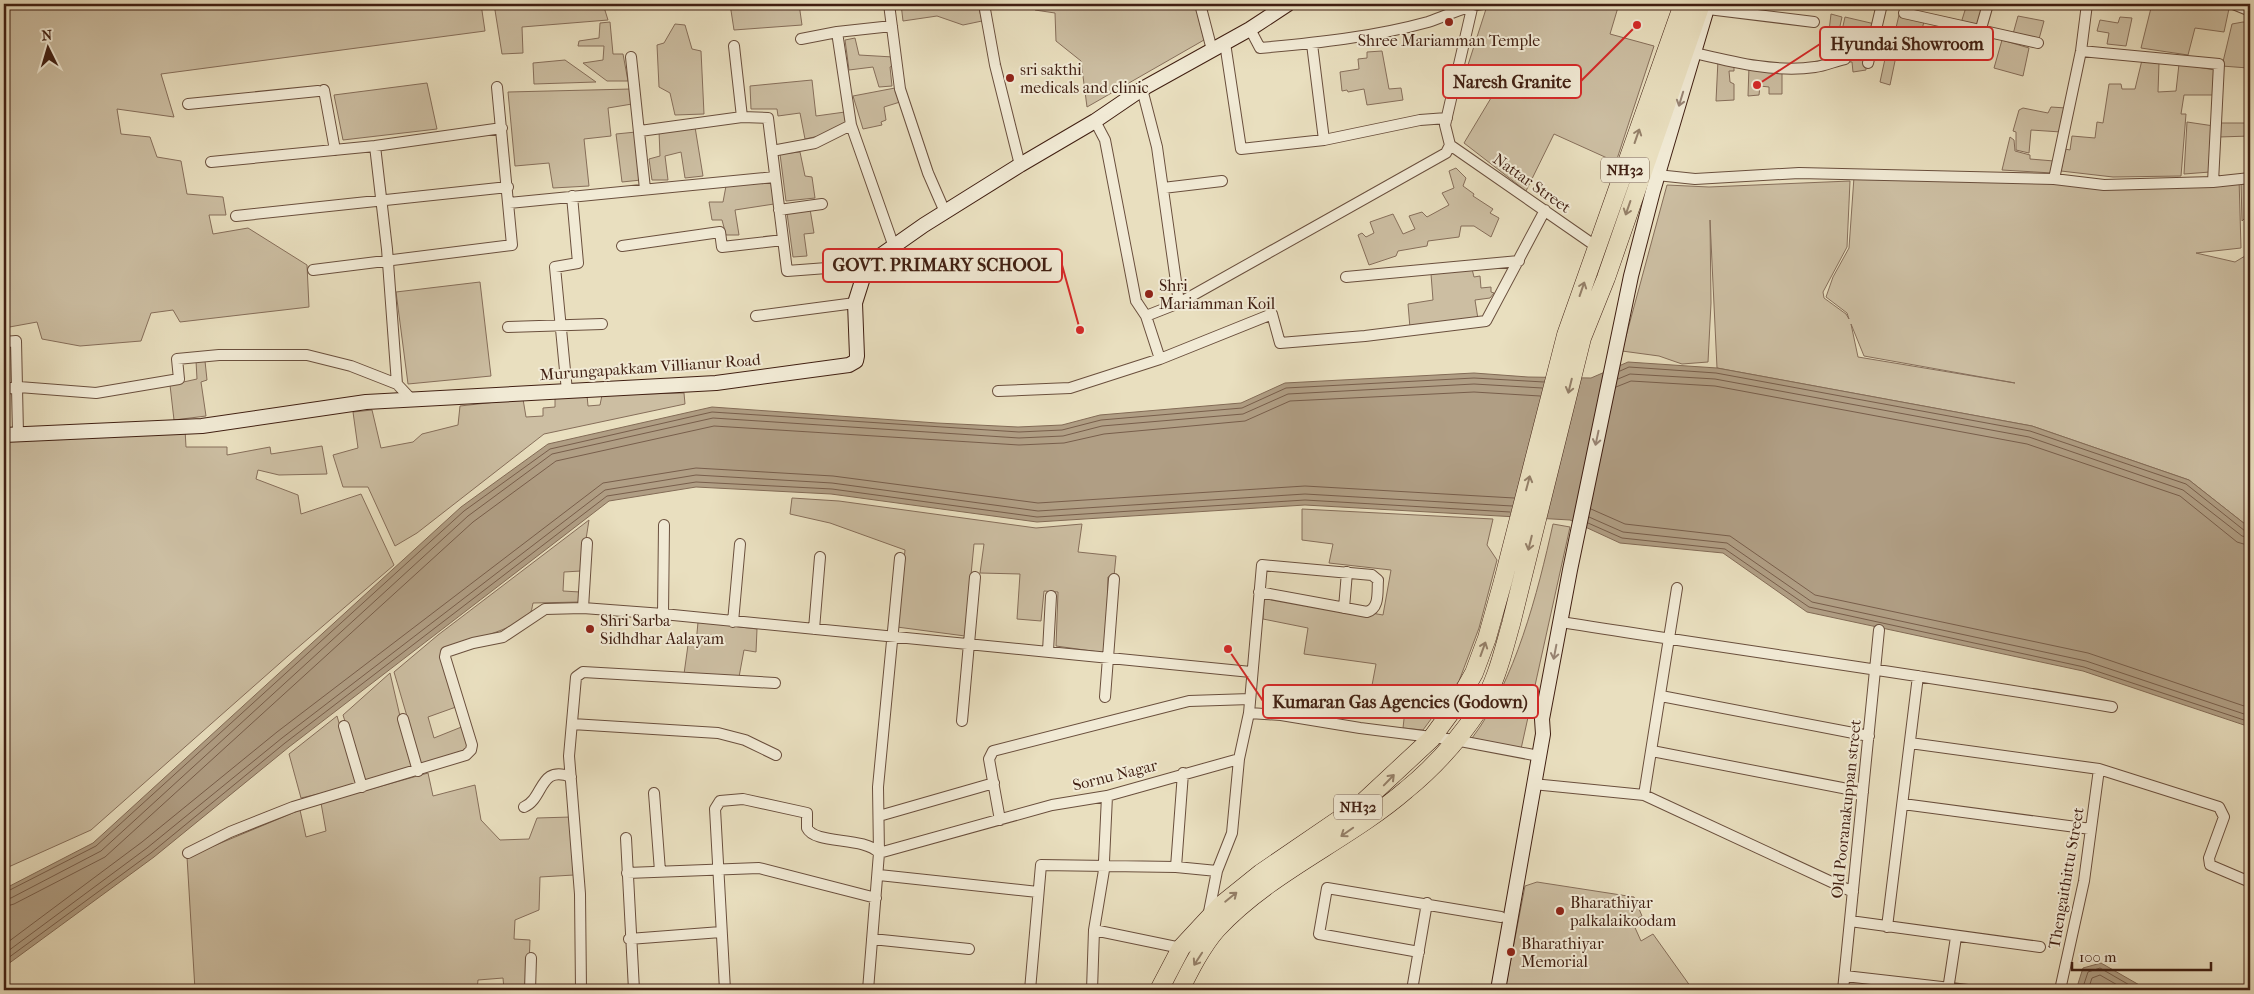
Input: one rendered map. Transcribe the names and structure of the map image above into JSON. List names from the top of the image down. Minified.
{"streets":{"highway":["NH32"],"main road":["Murungapakkam Villianur Road"],"street":["Nattar Street","Sornu Nagar","Old Pooranakuppan street","Thengaithittu Street"]},"crossings":[["NH32","Nattar Street"]],"places":["Shree Mariamman Temple","Naresh Granite","sri sakthi medicals and clinic","Hyundai Showroom","Shri Mariamman Koil","GOVT. PRIMARY SCHOOL","Shri Sarba Sidhdhar Aalayam","Kumaran Gas Agencies (Godown)","Bharathiyar palkalaikoodam","Bharathiyar Memorial"],"scale_bar":"100 m","north":"top"}
